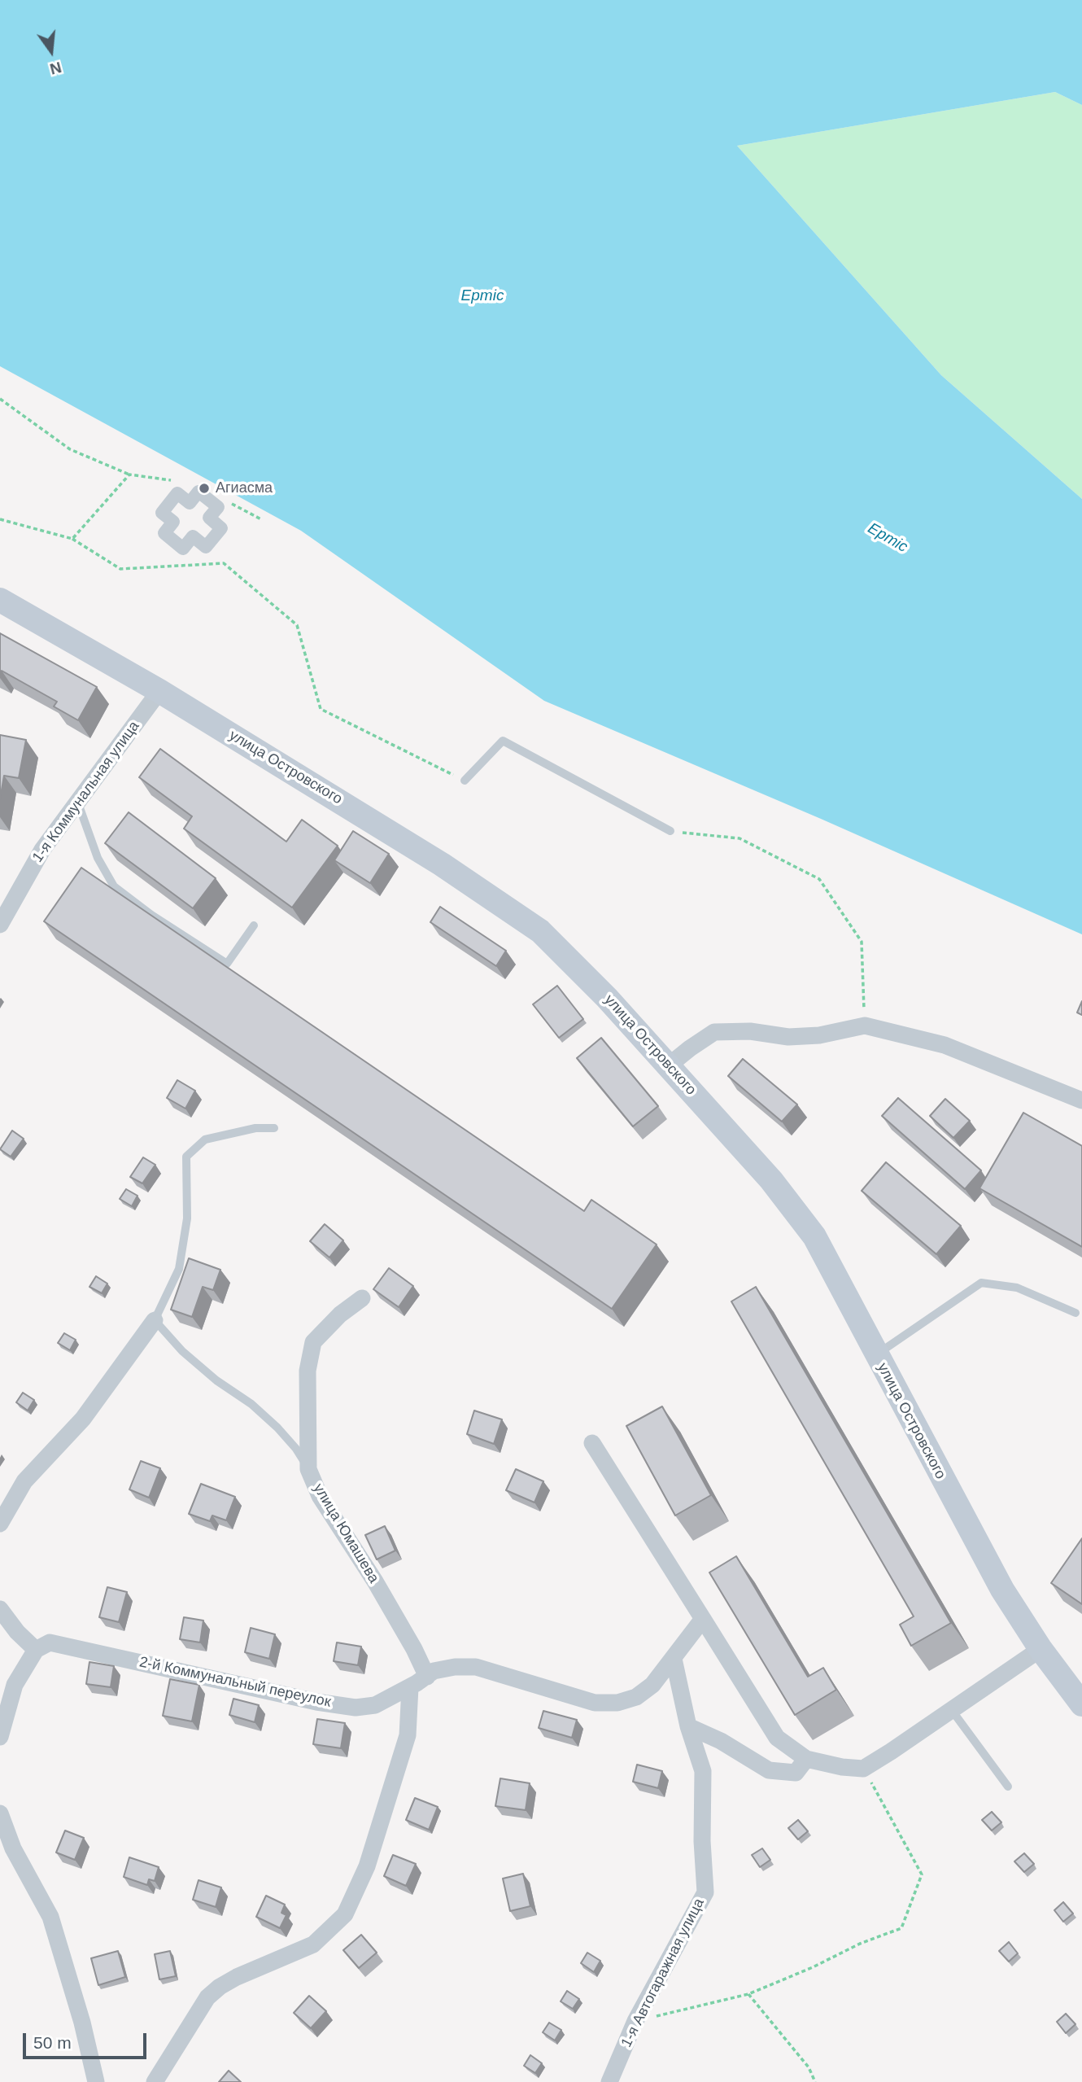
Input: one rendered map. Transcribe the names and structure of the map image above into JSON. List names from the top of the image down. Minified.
{"streets":{"main road":["улица Островского"],"street":["1-я Коммунальная улица","улица Юмашева","2-й Коммунальный переулок","1-я Автогаражная улица"]},"crossings":[["улица Островского","1-я Коммунальная улица"],["улица Юмашева","2-й Коммунальный переулок"],["2-й Коммунальный переулок","1-я Автогаражная улица"]],"water":["Ертіс"],"places":["Агиасма"],"scale_bar":"50 m","north":"bottom"}
